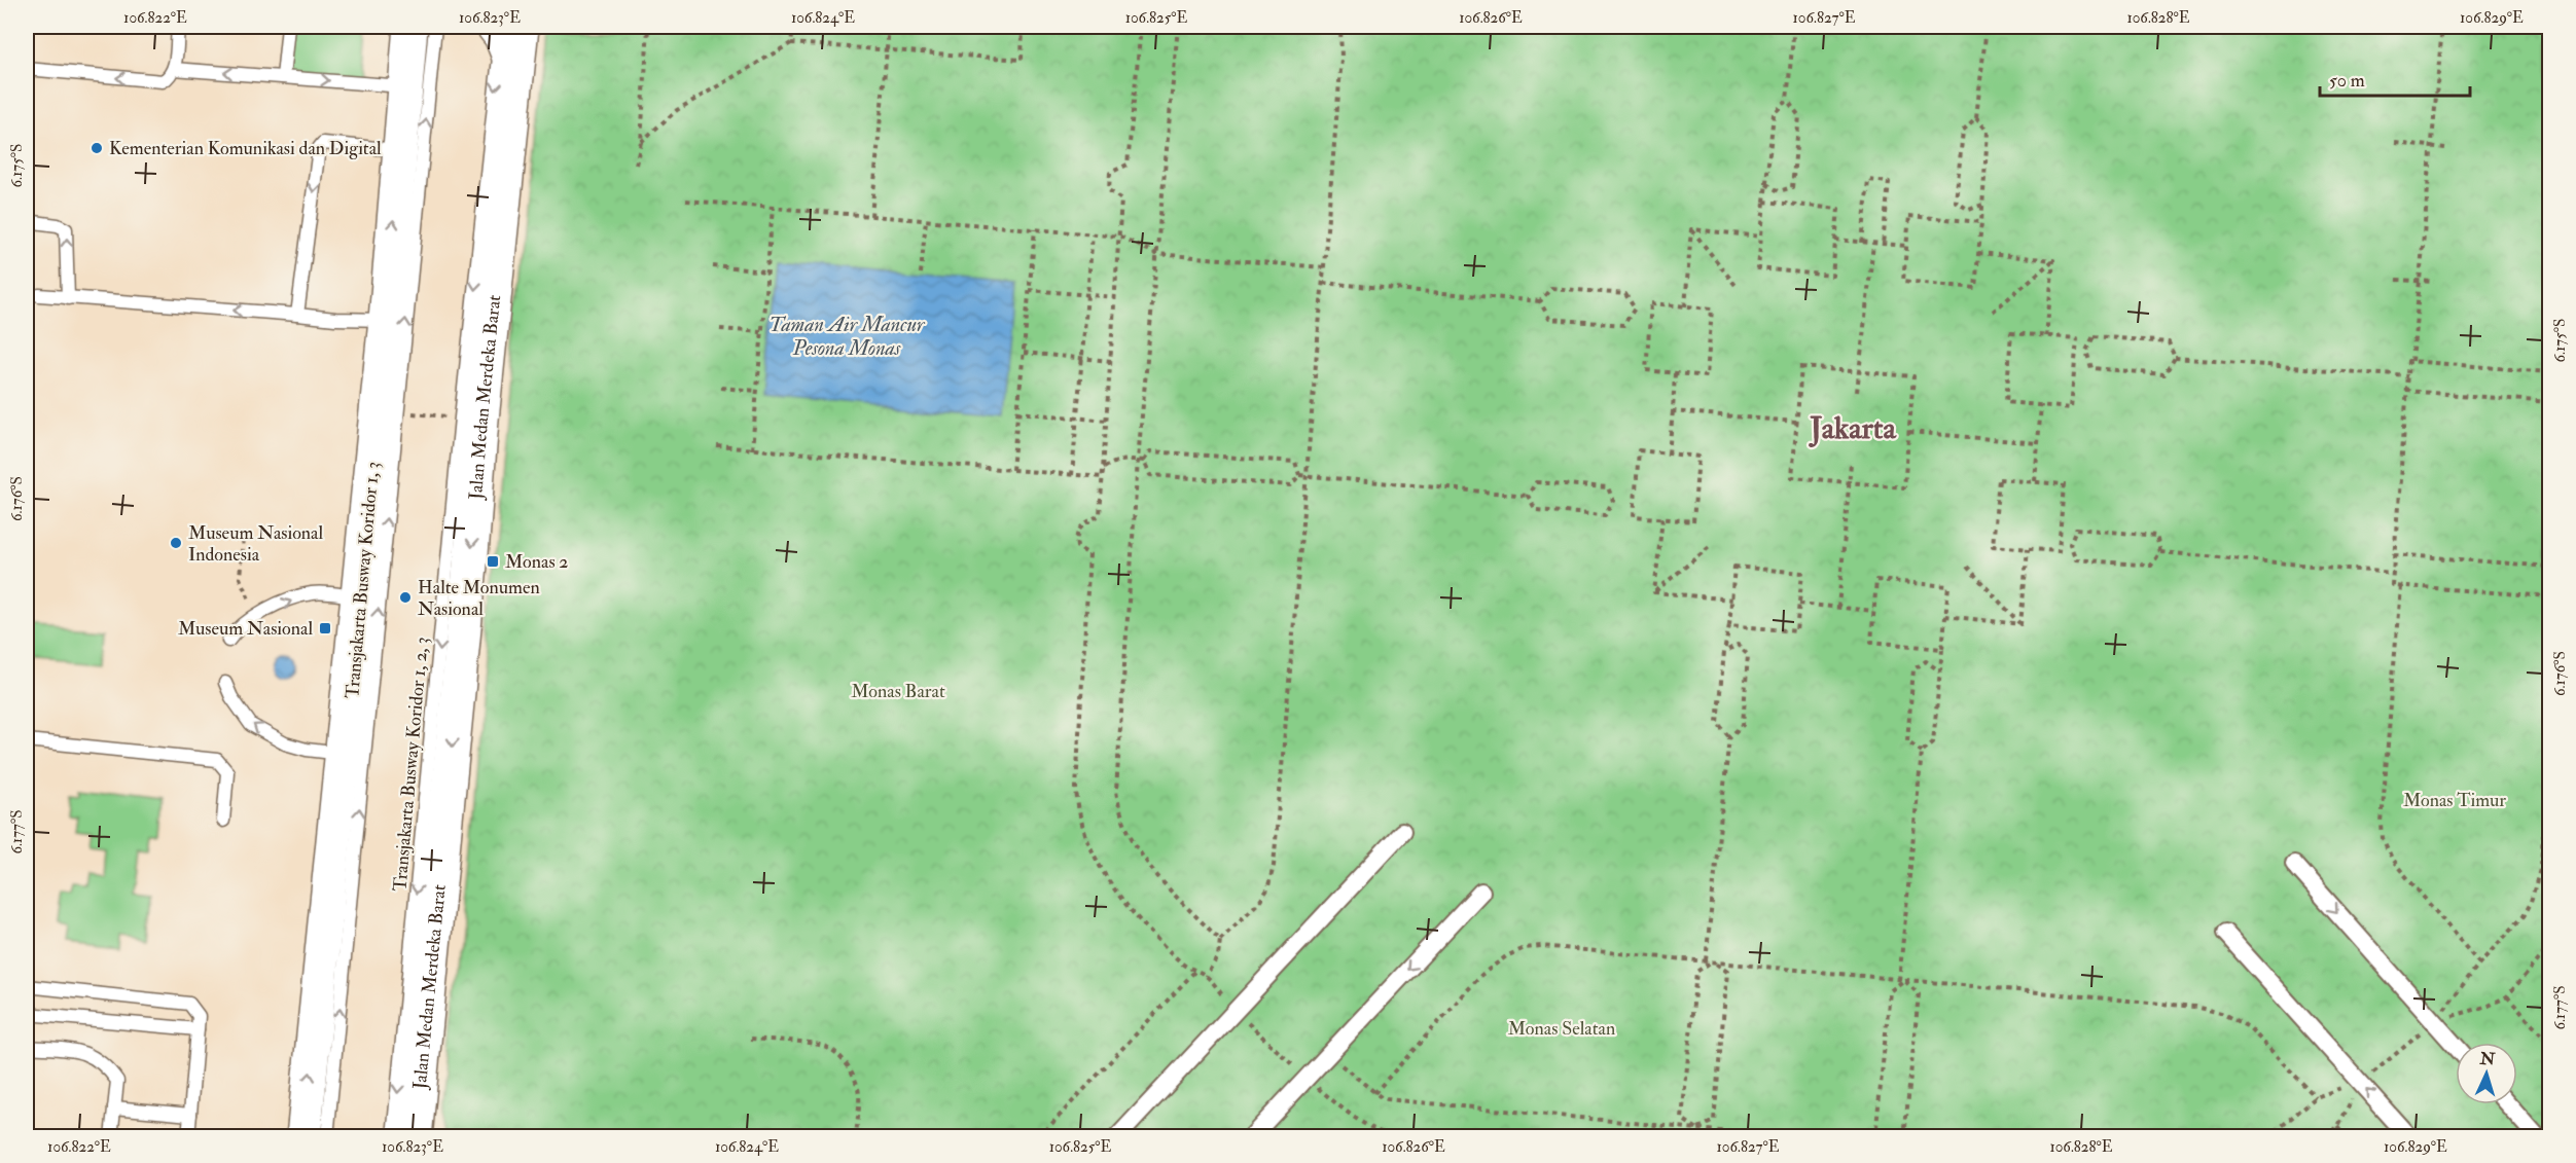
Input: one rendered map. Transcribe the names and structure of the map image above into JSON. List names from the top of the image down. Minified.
{"streets":{"main road":["Jalan Medan Merdeka Barat"],"lane":["Transjakarta Busway Koridor 1, 3","Transjakarta Busway Koridor 1, 2, 3"]},"crossings":[["Jalan Medan Merdeka Barat","Transjakarta Busway Koridor 1, 2, 3"]],"one_way":["Transjakarta Busway Koridor 1, 3","Transjakarta Busway Koridor 1, 2, 3"],"districts":["Jakarta"],"water":["Taman Air Mancur Pesona Monas"],"parks":["Monas Barat","Monas Timur","Monas Selatan"],"places":{"other":["Kementerian Komunikasi dan Digital","Museum Nasional Indonesia","Halte Monumen Nasional"],"transit":["Monas 2","Museum Nasional"]},"scale_bar":"50 m","north":"top","coordinates":["106.822°E","106.823°E","106.824°E","106.825°E","106.826°E","106.827°E","106.828°E","106.829°E","6.175°S","6.176°S","6.177°S"]}
